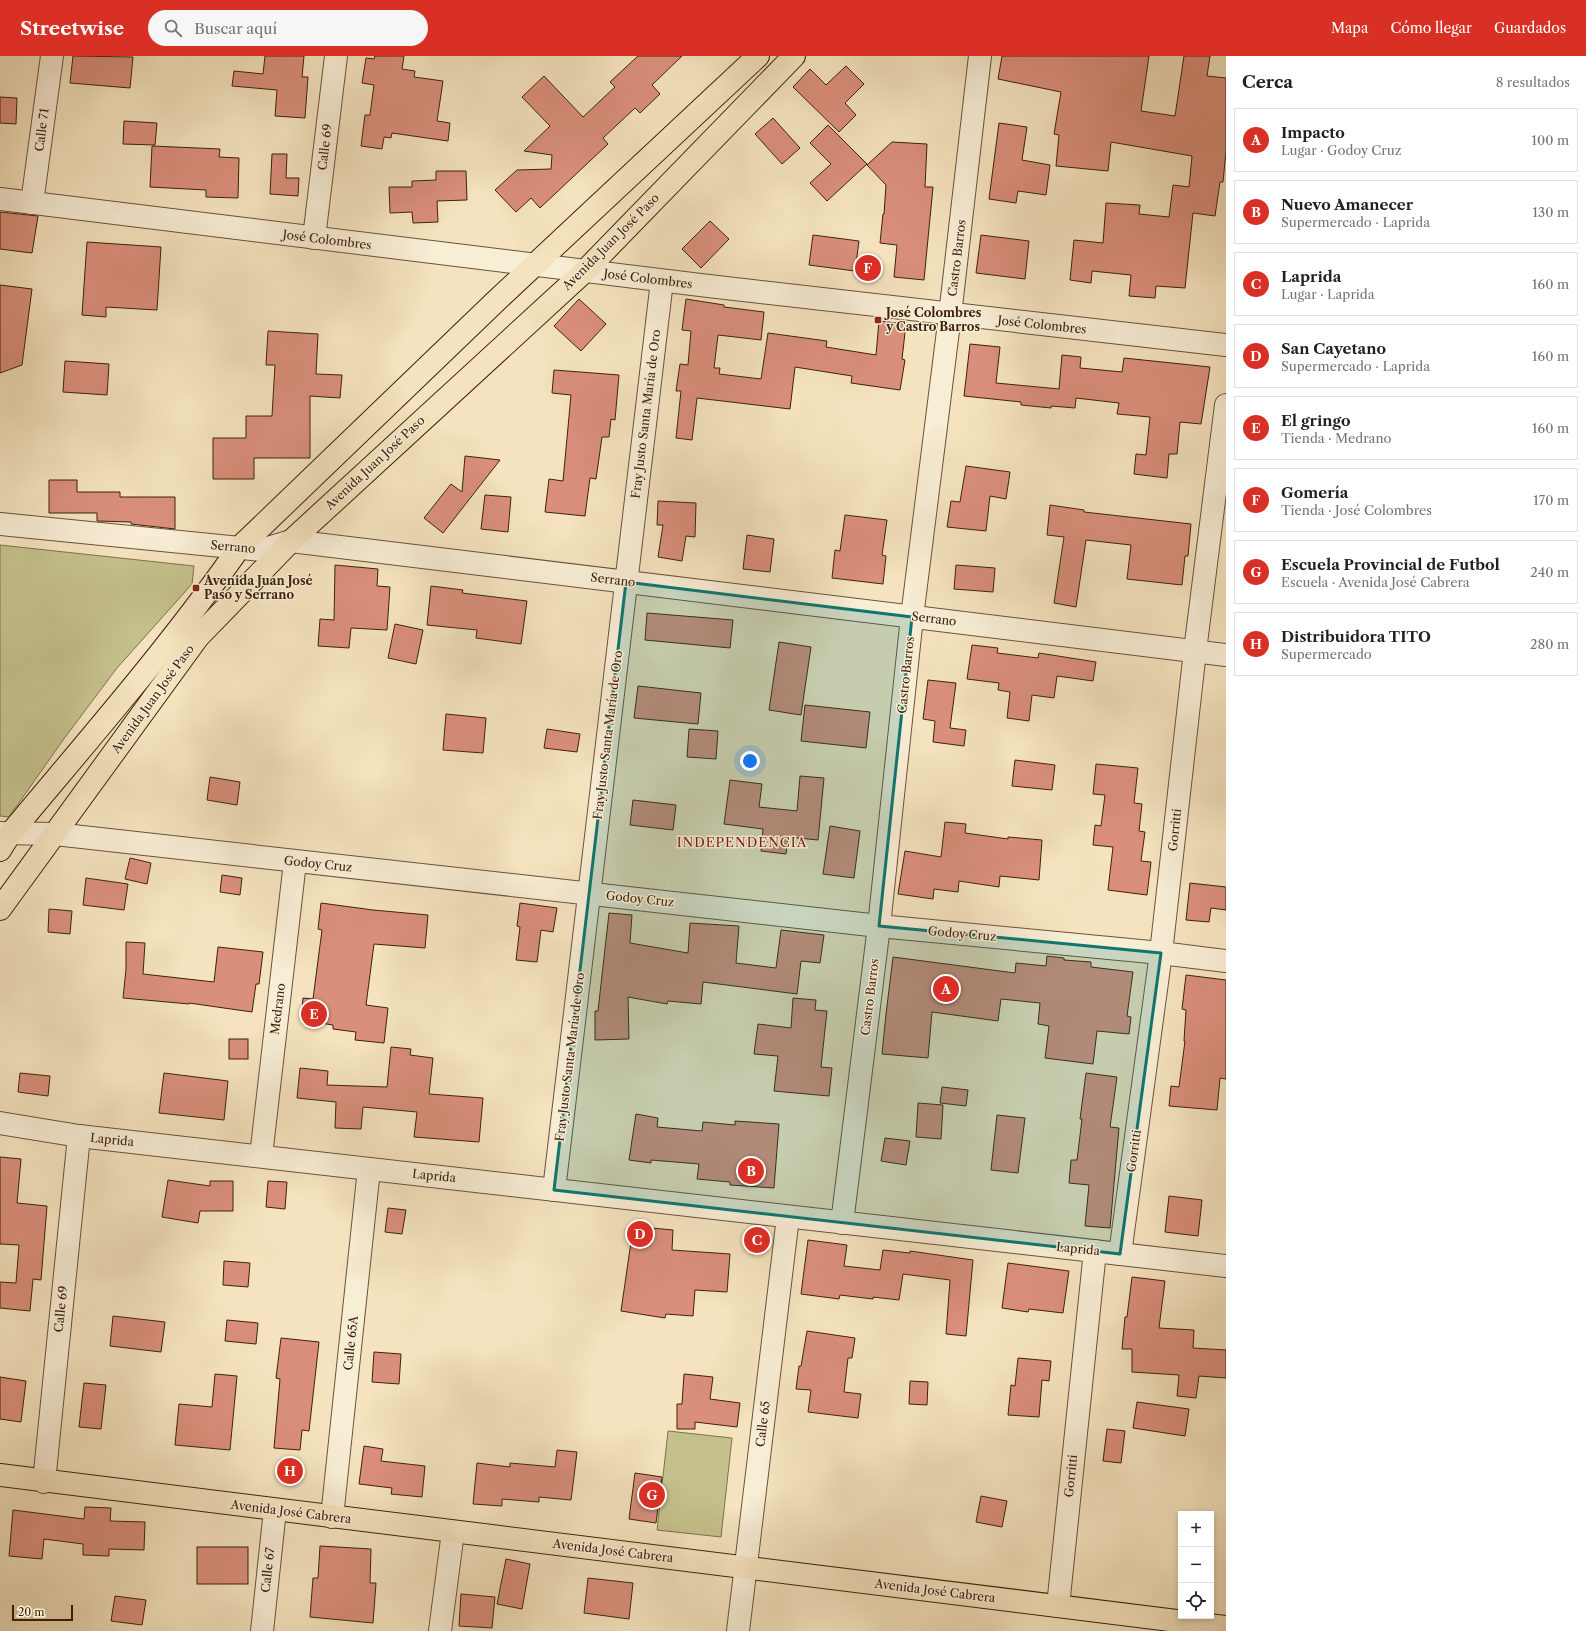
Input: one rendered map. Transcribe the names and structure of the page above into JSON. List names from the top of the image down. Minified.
{"streets":{"main road":["Avenida Juan José Paso","Avenida José Cabrera"],"street":["Calle 71","Calle 69","José Colombres","Castro Barros","Fray Justo Santa María de Oro","Serrano","Gorritti","Godoy Cruz","Medrano","Laprida","Calle 65A","Calle 65","Calle 67"]},"crossings":[["Calle 71","José Colombres"],["Calle 69","José Colombres"],["Calle 69","Laprida"],["Calle 69","Avenida José Cabrera"],["José Colombres","Avenida Juan José Paso"],["José Colombres","Castro Barros"],["José Colombres","Fray Justo Santa María de Oro"],["Avenida Juan José Paso","Serrano"],["Avenida Juan José Paso","Godoy Cruz"],["Castro Barros","Serrano"],["Castro Barros","Godoy Cruz"],["Castro Barros","Laprida"],["Fray Justo Santa María de Oro","Serrano"],["Fray Justo Santa María de Oro","Godoy Cruz"],["Fray Justo Santa María de Oro","Laprida"],["Serrano","Gorritti"],["Gorritti","Godoy Cruz"],["Gorritti","Laprida"],["Gorritti","Avenida José Cabrera"],["Godoy Cruz","Medrano"],["Medrano","Laprida"],["Laprida","Calle 65A"],["Laprida","Calle 65"],["Calle 65A","Avenida José Cabrera"],["Calle 65","Avenida José Cabrera"],["Avenida José Cabrera","Calle 67"]],"districts":["INDEPENDENCIA"],"places":{"transit":["José Colombres y Castro Barros","Avenida Juan José Paso y Serrano"]},"scale_bar":"20 m","page":{"header":"Streetwise","search":"Buscar aquí","nav":["Mapa","Cómo llegar","Guardados"],"heading":["Cerca","8 resultados"],"list":[{"mark":"A","name":"Impacto","note":"Lugar · Godoy Cruz","value":"100 m"},{"mark":"B","name":"Nuevo Amanecer","note":"Supermercado · Laprida","value":"130 m"},{"mark":"C","name":"Laprida","note":"Lugar · Laprida","value":"160 m"},{"mark":"D","name":"San Cayetano","note":"Supermercado · Laprida","value":"160 m"},{"mark":"E","name":"El gringo","note":"Tienda · Medrano","value":"160 m"},{"mark":"F","name":"Gomería","note":"Tienda · José Colombres","value":"170 m"},{"mark":"G","name":"Escuela Provincial de Futbol","note":"Escuela · Avenida José Cabrera","value":"240 m"},{"mark":"H","name":"Distribuidora TITO","note":"Supermercado","value":"280 m"}],"pins":["F","A","E","B","D","C","H","G"],"map_buttons":["+","−"],"scale":"20 m"}}
